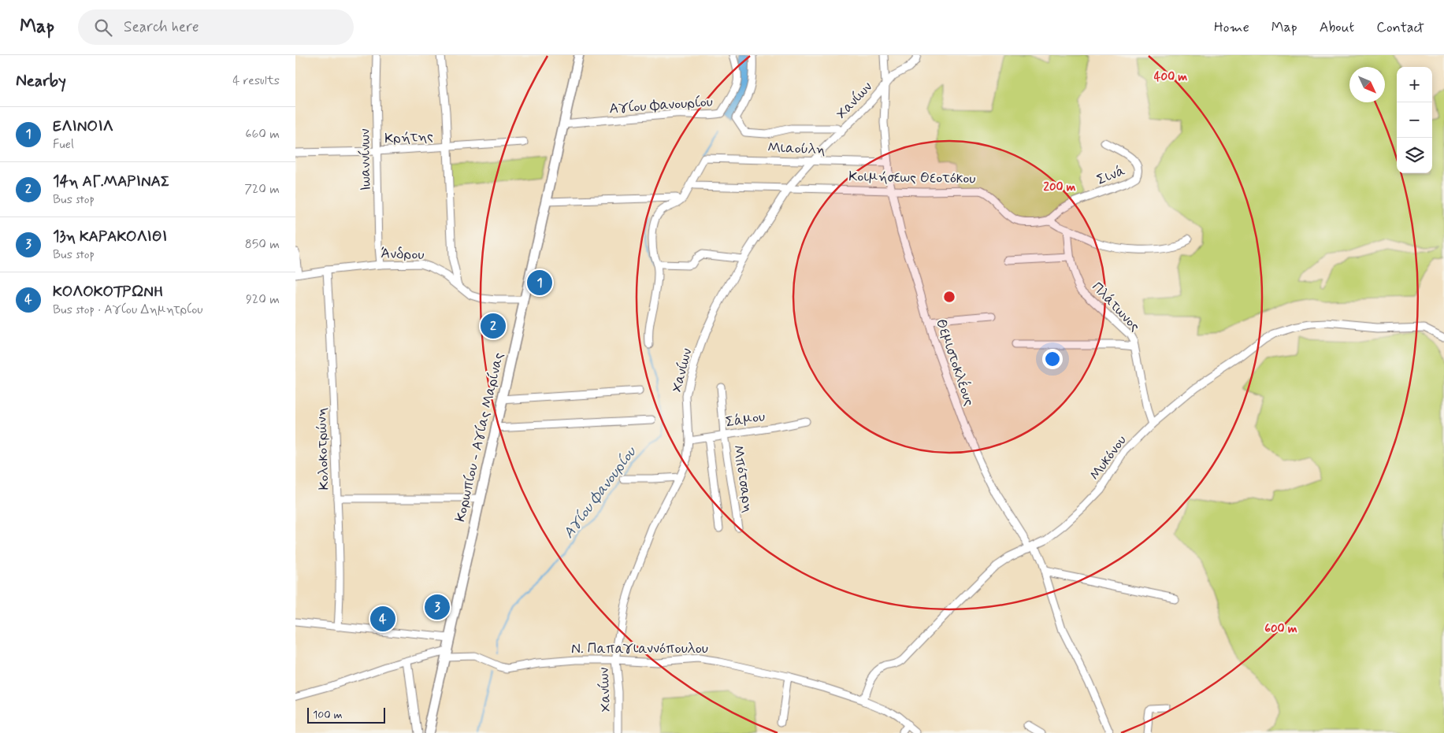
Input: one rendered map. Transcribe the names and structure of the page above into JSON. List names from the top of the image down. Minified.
{"streets":{"main road":["Κορωπίου - Αγίας Μαρίνας"],"street":["Χανίων","Αγίου Φανουρίου","Κρήτης","Μιαούλη","Ιωαννίνων","Σινά","Κοιμήσεως Θεοτόκου","Άνδρου","Πλάτωνος","Θεμιστοκλέους","Σάμου","Κολοκοτρώνη","Μυκόνου","Μπότσαρη","Ν. Παπαγιαννόπουλου"]},"crossings":[["Χανίων","Μιαούλη"],["Χανίων","Κοιμήσεως Θεοτόκου"],["Χανίων","Θεμιστοκλέους"],["Χανίων","Σάμου"],["Χανίων","Ν. Παπαγιαννόπουλου"],["Αγίου Φανουρίου","Κορωπίου - Αγίας Μαρίνας"],["Κρήτης","Ιωαννίνων"],["Μιαούλη","Κοιμήσεως Θεοτόκου"],["Μιαούλη","Θεμιστοκλέους"],["Ιωαννίνων","Άνδρου"],["Σινά","Κοιμήσεως Θεοτόκου"],["Κοιμήσεως Θεοτόκου","Πλάτωνος"],["Κοιμήσεως Θεοτόκου","Θεμιστοκλέους"],["Άνδρου","Κορωπίου - Αγίας Μαρίνας"],["Άνδρου","Κολοκοτρώνη"],["Πλάτωνος","Μυκόνου"],["Θεμιστοκλέους","Μυκόνου"],["Σάμου","Μπότσαρη"],["Κορωπίου - Αγίας Μαρίνας","Ν. Παπαγιαννόπουλου"],["Μυκόνου","Ν. Παπαγιαννόπουλου"]],"water":["Αγίου Φανουρίου"],"scale_bar":"100 m","north":"bottom right","page":{"header":"Map","search":"Search here","nav":["Home","Map","About","Contact"],"heading":["Nearby","4 results"],"map_buttons":["+","−"],"list":[{"mark":"1","name":"ΕΛΙΝΟΙΛ","note":"Fuel","value":"660 m"},{"mark":"2","name":"14η ΑΓ.ΜΑΡΙΝΑΣ","note":"Bus stop","value":"720 m"},{"mark":"3","name":"13η ΚΑΡΑΚΟΛΙΘΙ","note":"Bus stop","value":"850 m"},{"mark":"4","name":"ΚΟΛΟΚΟΤΡΩΝΗ","note":"Bus stop · Αγίου Δημητρίου","value":"920 m"}],"pins":["1","2","3","4"],"scale":"100 m"},"rings":["400 m","200 m","600 m"]}
